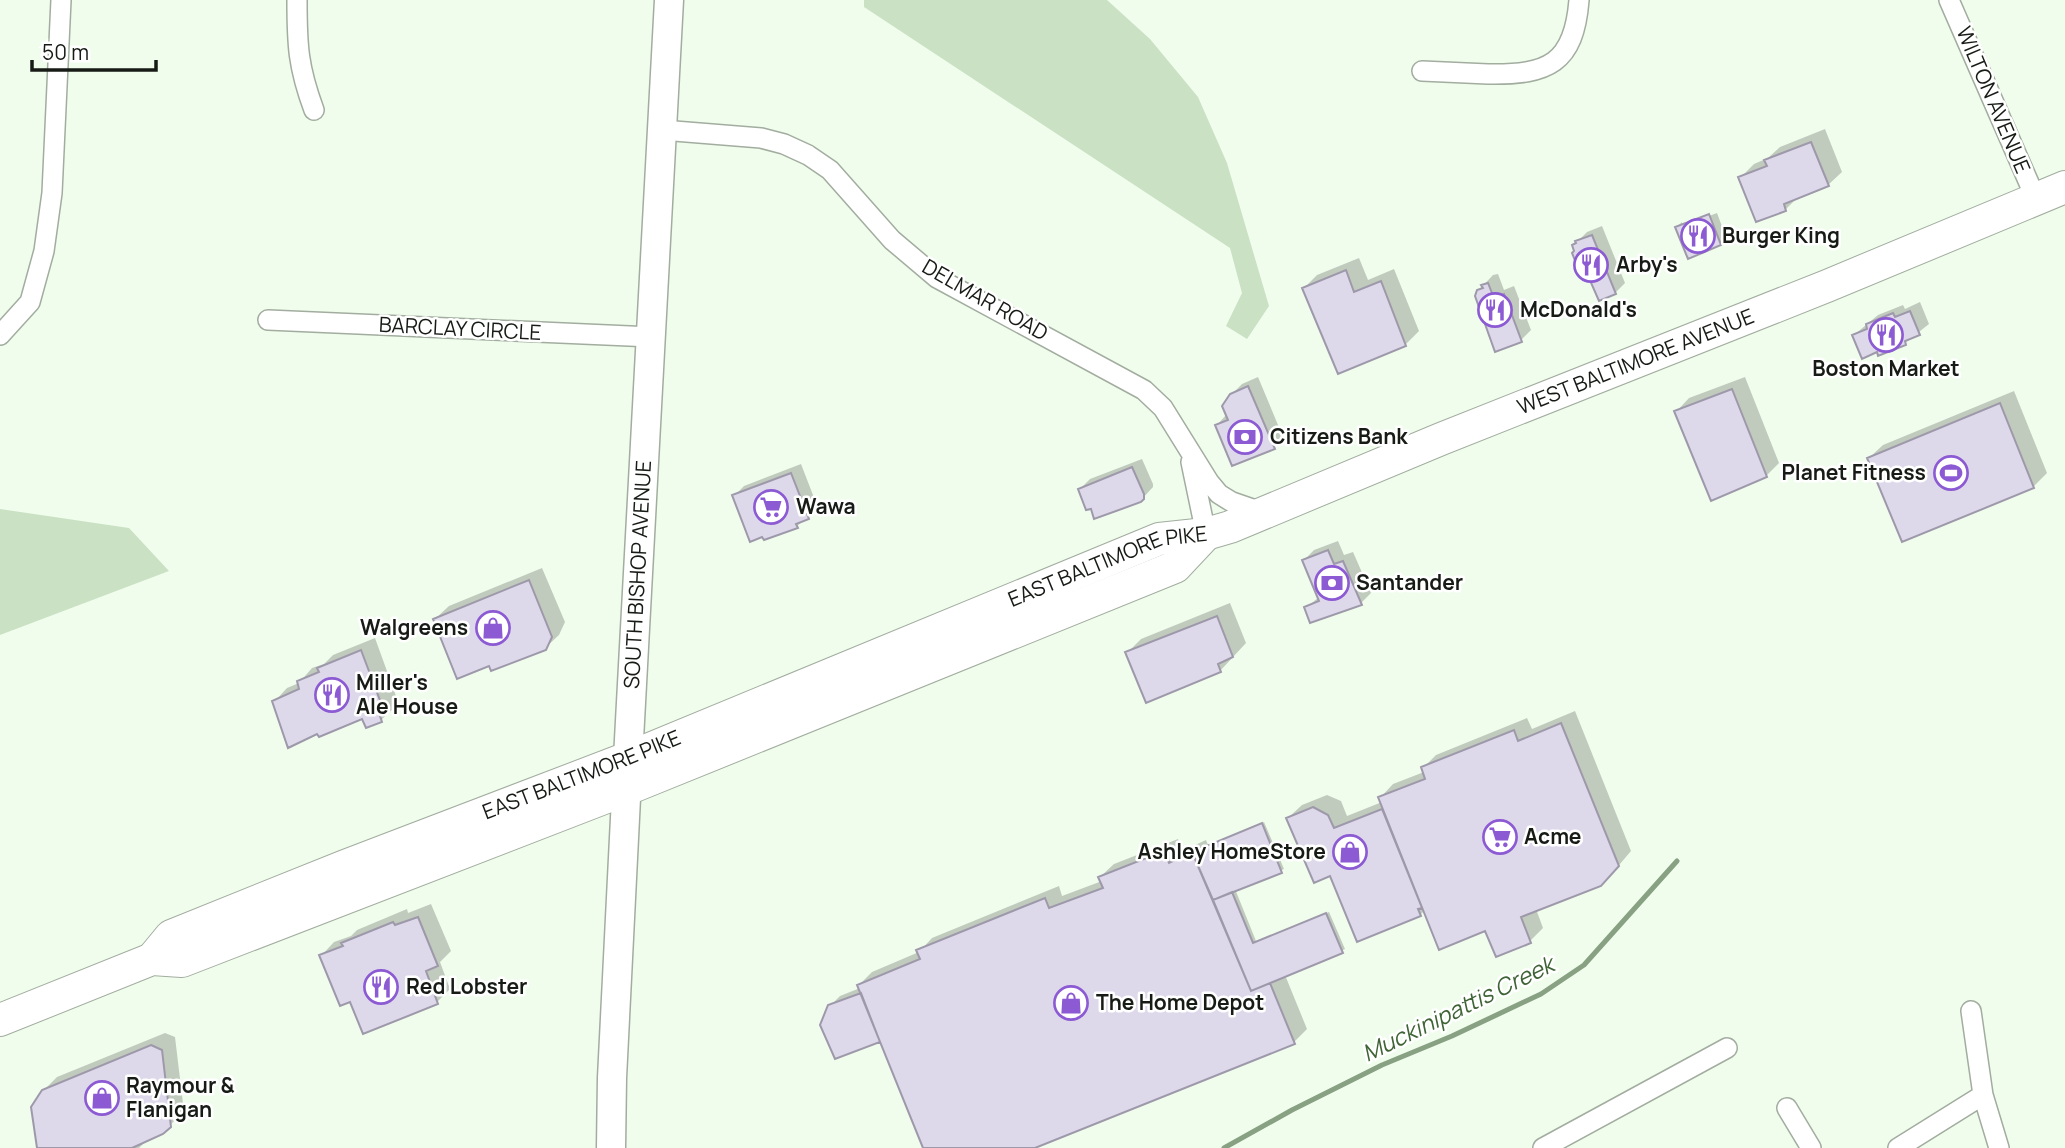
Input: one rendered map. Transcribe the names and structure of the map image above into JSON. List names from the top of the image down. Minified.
{"streets":{"main road":["WEST BALTIMORE AVENUE","SOUTH BISHOP AVENUE","EAST BALTIMORE PIKE"],"street":["WILTON AVENUE","DELMAR ROAD","BARCLAY CIRCLE"]},"crossings":[["WILTON AVENUE","WEST BALTIMORE AVENUE"],["DELMAR ROAD","WEST BALTIMORE AVENUE"],["DELMAR ROAD","SOUTH BISHOP AVENUE"],["DELMAR ROAD","EAST BALTIMORE PIKE"],["BARCLAY CIRCLE","SOUTH BISHOP AVENUE"],["WEST BALTIMORE AVENUE","EAST BALTIMORE PIKE"],["SOUTH BISHOP AVENUE","EAST BALTIMORE PIKE"]],"water":["Muckinipattis Creek"],"places":{"restaurant":["Burger King","Arby's","McDonald's","Boston Market","Miller's Ale House","Red Lobster"],"bank":["Citizens Bank","Santander"],"sports":["Planet Fitness"],"supermarket":["Wawa","Acme"],"shop":["Walgreens","Ashley HomeStore","The Home Depot","Raymour & Flanigan"]},"scale_bar":"50 m"}
